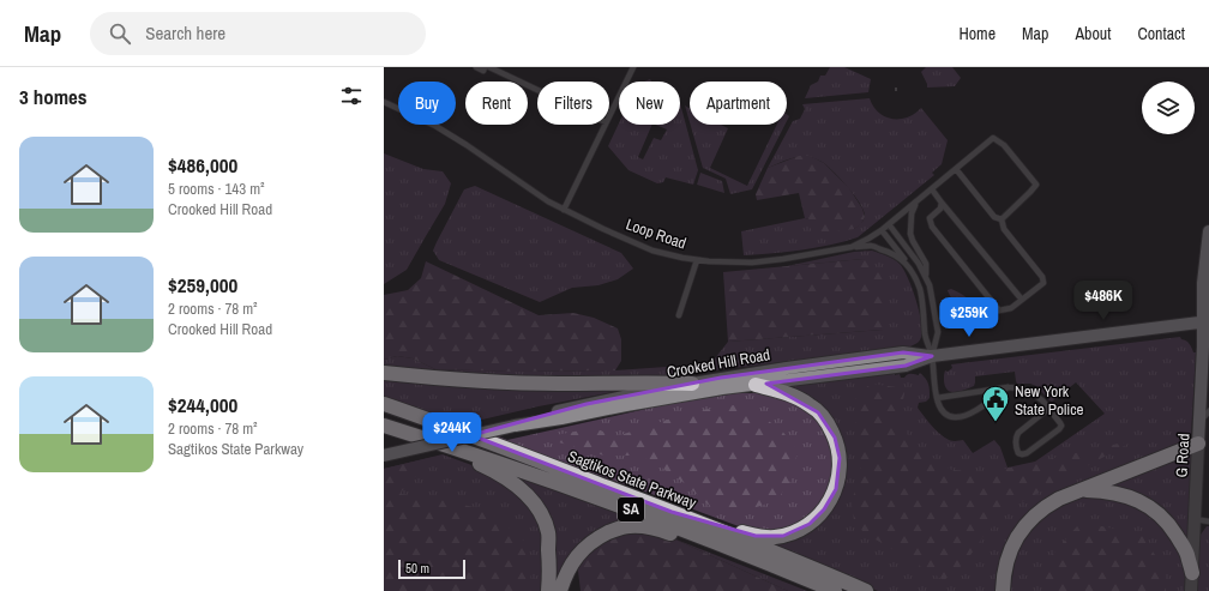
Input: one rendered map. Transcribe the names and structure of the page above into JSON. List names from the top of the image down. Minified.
{"streets":{"highway":["Sagtikos State Parkway","SA"],"main road":["Crooked Hill Road","G Road"],"lane":["Loop Road"]},"crossings":[["Crooked Hill Road","G Road"]],"places":{"public building":["New York State Police"]},"scale_bar":"50 m","page":{"header":"Map","search":"Search here","nav":["Home","Map","About","Contact"],"heading":"3 homes","chip":["Buy","Rent","Filters","New","Apartment"],"list":[{"name":"$486,000","note":"5 rooms · 143 m² · Crooked Hill Road"},{"name":"$259,000","note":"2 rooms · 78 m² · Crooked Hill Road"},{"name":"$244,000","note":"2 rooms · 78 m² · Sagtikos State Parkway"}],"price":["$486K","$259K","$244K"],"scale":"50 m"}}
